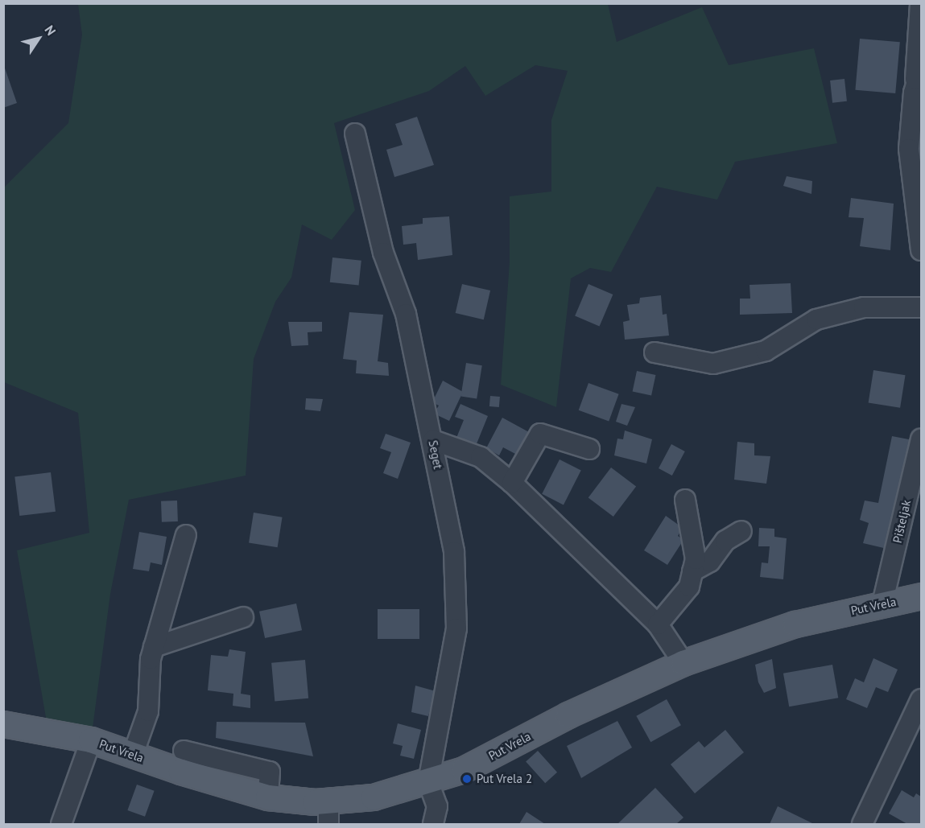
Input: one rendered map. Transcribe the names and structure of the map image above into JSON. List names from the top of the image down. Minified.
{"streets":{"main road":["Put Vrela"],"street":["Seget","Pišteljak"]},"crossings":[["Seget","Put Vrela"],["Pišteljak","Put Vrela"]],"places":["Put Vrela 2"],"north":"top right"}
